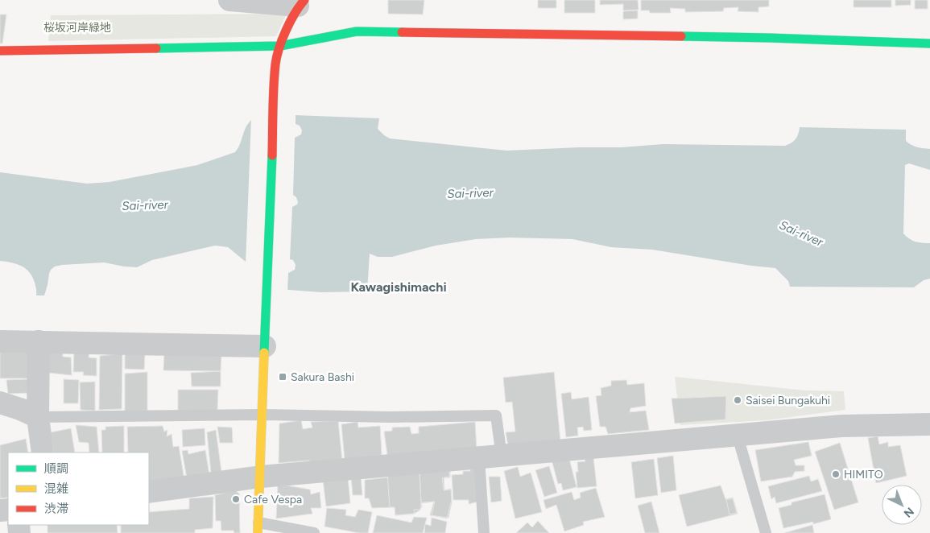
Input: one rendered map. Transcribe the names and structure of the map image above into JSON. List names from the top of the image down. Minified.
{"districts":["Kawagishimachi"],"water":["Sai-river"],"parks":["桜坂河岸緑地"],"places":{"transit":["Sakura Bashi"],"other":["Saisei Bungakuhi","HIMITO","Cafe Vespa"]},"legend":["順調","混雑","渋滞"],"north":"bottom right"}
